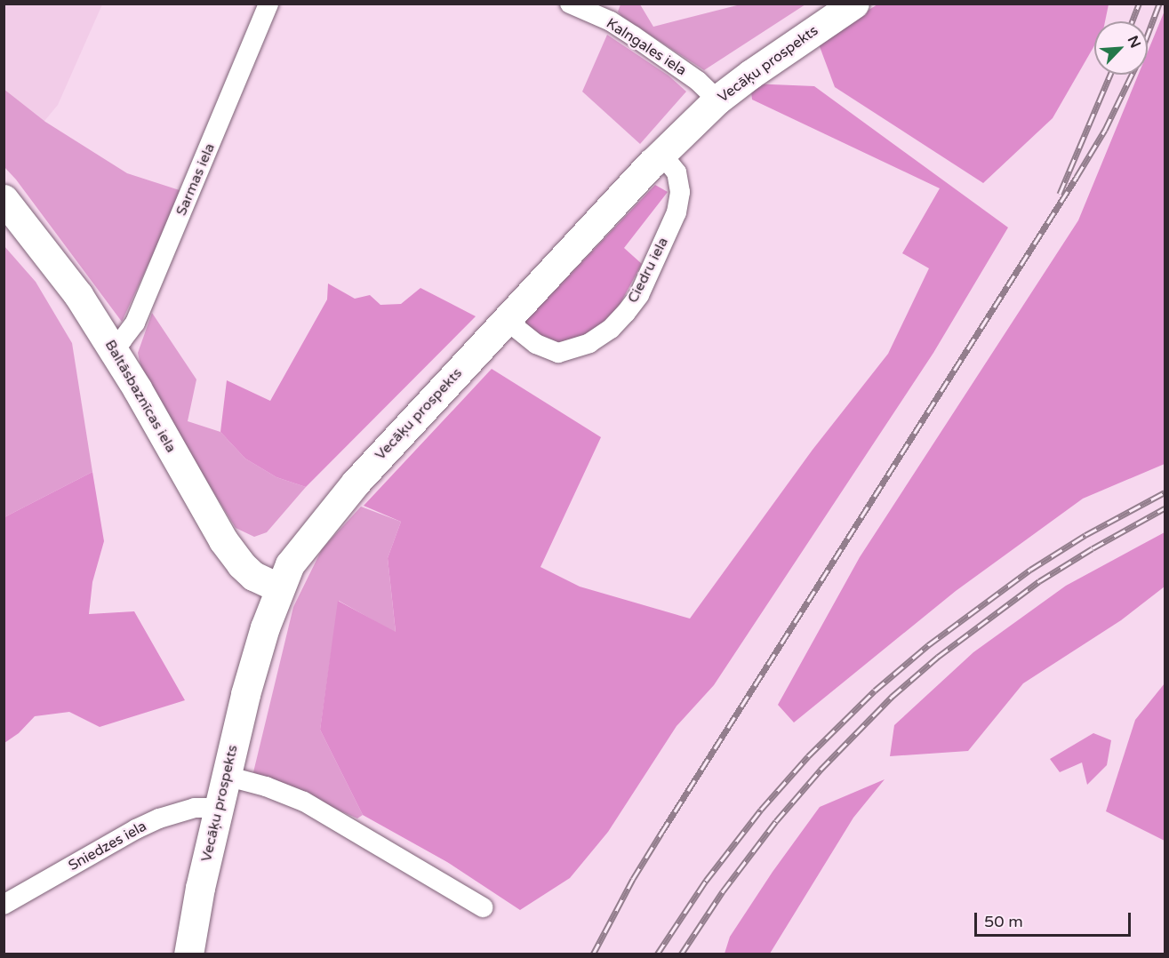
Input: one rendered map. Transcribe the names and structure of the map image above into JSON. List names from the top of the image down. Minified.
{"streets":{"main road":["Vecāķu prospekts","Baltāsbaznīcas iela"],"street":["Kalngales iela","Sarmas iela","Ciedru iela","Sniedzes iela"]},"crossings":[["Kalngales iela","Vecāķu prospekts"],["Vecāķu prospekts","Ciedru iela"],["Vecāķu prospekts","Baltāsbaznīcas iela"],["Vecāķu prospekts","Sniedzes iela"],["Sarmas iela","Baltāsbaznīcas iela"]],"scale_bar":"50 m","north":"top right"}
